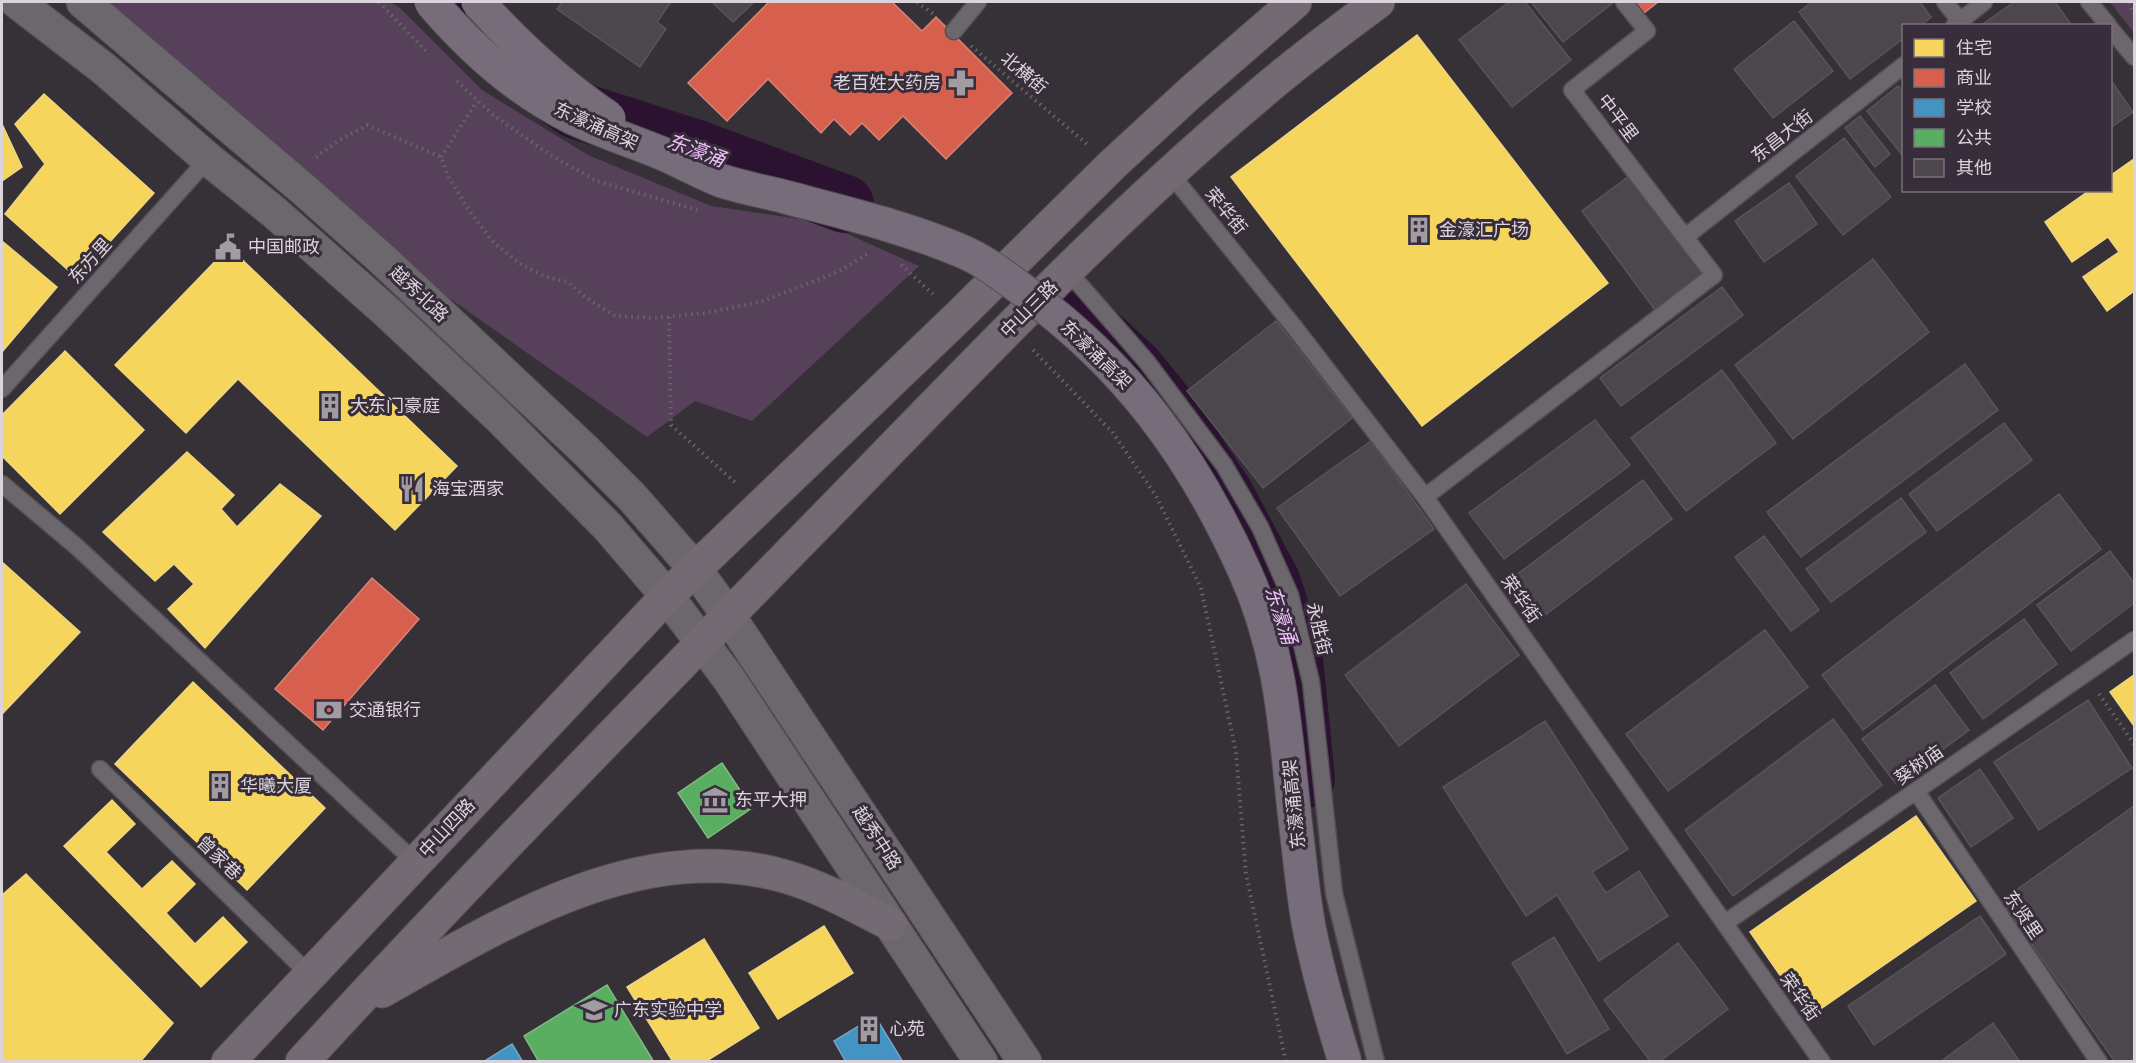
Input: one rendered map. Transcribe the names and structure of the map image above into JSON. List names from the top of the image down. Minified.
{"streets":{"highway":["东濠涌高架"],"main road":["越秀北路","中山三路","中山四路","越秀中路"],"lane":["中平里","东昌大街","荣华街","东方里","永胜街","葵树庙","曾家巷","东贤里"],"path":["北横街"]},"crossings":[["中平里","东昌大街"],["中平里","荣华街"],["荣华街","中山三路"],["荣华街","葵树庙"],["东方里","越秀北路"],["越秀北路","中山三路"],["越秀北路","中山四路"],["越秀北路","越秀中路"],["中山三路","永胜街"],["中山三路","越秀中路"],["葵树庙","东贤里"],["中山四路","曾家巷"]],"water":["东濠涌"],"places":{"pharmacy":["老百姓大药房"],"building":["金濠汇广场","大东门豪庭","华曦大厦","心苑"],"public building":["中国邮政"],"restaurant":["海宝酒家"],"bank":["交通银行"],"museum":["东平大押"],"school or university":["广东实验中学"]},"legend":["住宅","商业","学校","公共","其他"]}
